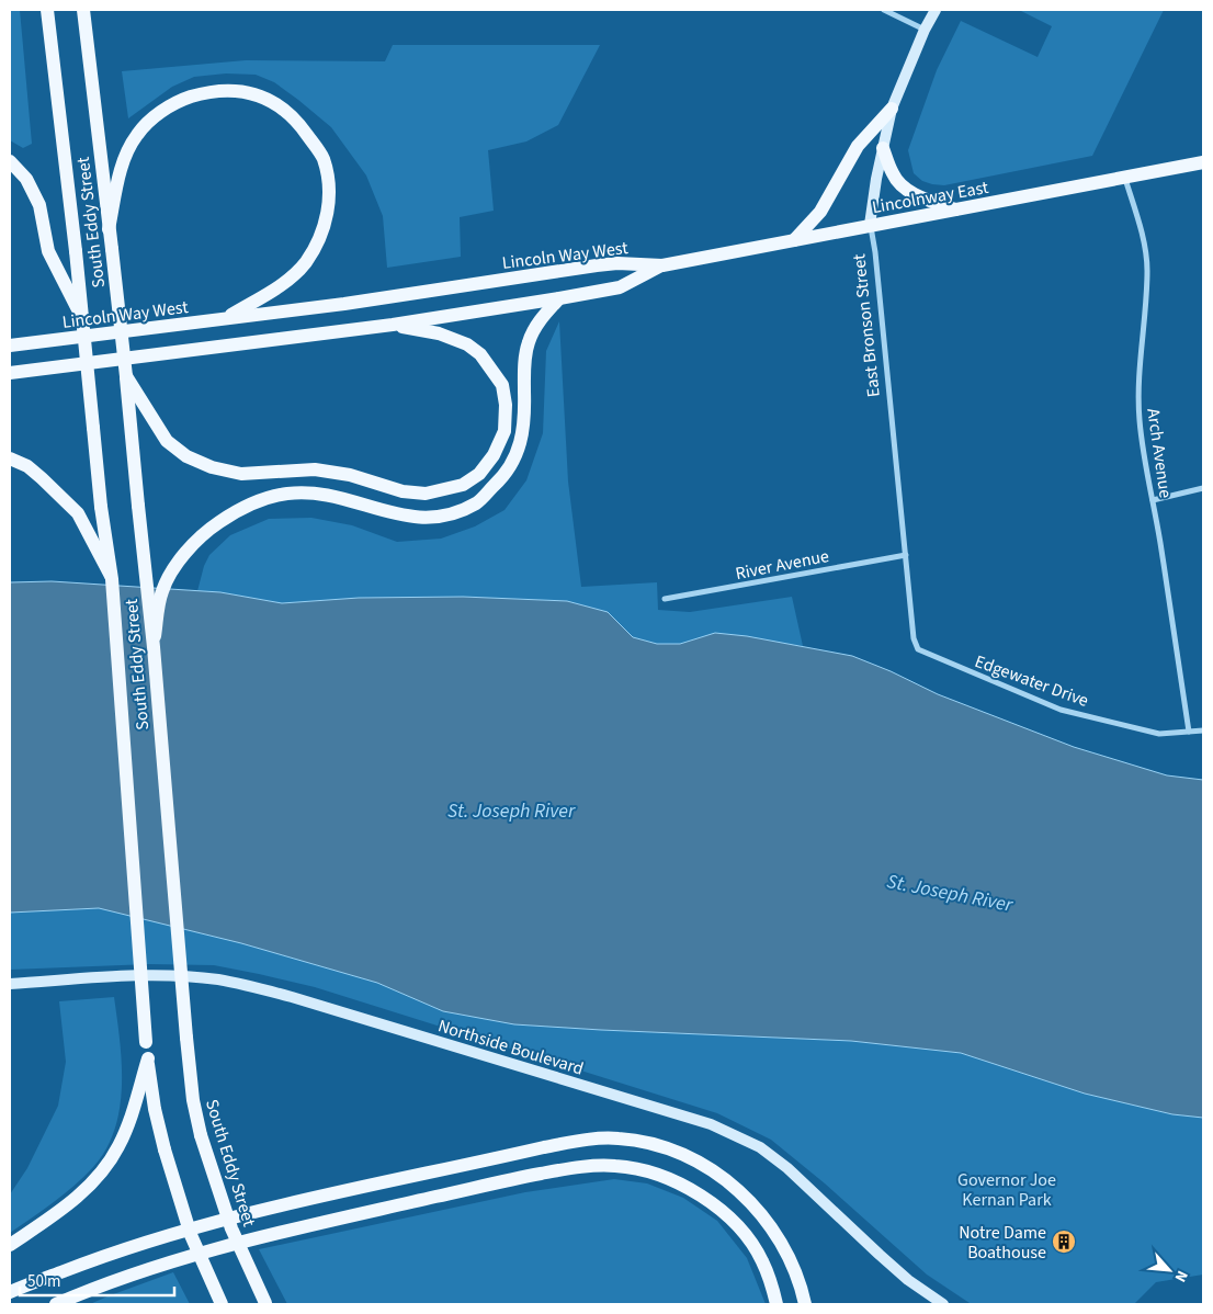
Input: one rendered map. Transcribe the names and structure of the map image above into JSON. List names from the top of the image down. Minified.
{"streets":{"main road":["Lincolnway East","South Eddy Street","Lincoln Way West"],"street":["East Bronson Street","Arch Avenue","River Avenue","Edgewater Drive","Northside Boulevard"]},"crossings":[["Lincolnway East","Lincoln Way West"],["Lincolnway East","East Bronson Street"],["Lincolnway East","Arch Avenue"],["East Bronson Street","River Avenue"],["East Bronson Street","Edgewater Drive"],["Arch Avenue","Edgewater Drive"]],"water":["St. Joseph River"],"parks":["Governor Joe Kernan Park"],"places":{"building":["Notre Dame Boathouse"]},"scale_bar":"50 m","north":"bottom right"}
